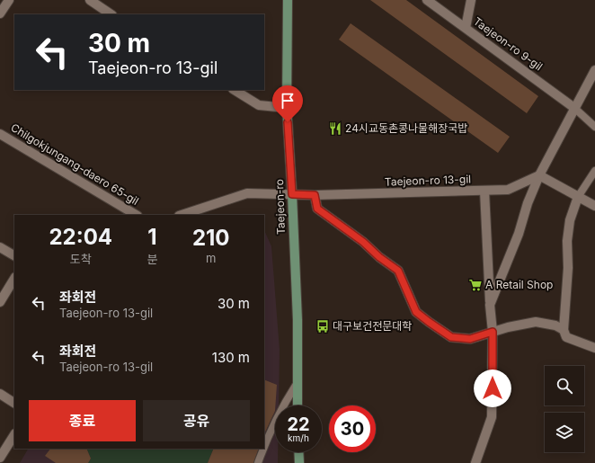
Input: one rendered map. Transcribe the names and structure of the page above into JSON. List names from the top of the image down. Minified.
{"streets":{"main road":["Taejeon-ro"],"street":["Taejeon-ro 9-gil","Chilgokjungang-daero 65-gil","Taejeon-ro 13-gil"]},"crossings":[["Taejeon-ro 13-gil","Taejeon-ro"]],"places":{"restaurant":["24시교동촌콩나물해장국밥"],"supermarket":["A Retail Shop"],"bus stop":["대구보건전문대학"]},"page":{"turn":["30 m","Taejeon-ro 13-gil"],"eta":["22:04","도착","1","분","210","m"],"list":[{"name":"좌회전","note":"Taejeon-ro 13-gil","value":"30 m"},{"name":"좌회전","note":"Taejeon-ro 13-gil","value":"130 m"}],"buttons":["종료","공유"],"speed":"22 km/h","limit":"30"}}
